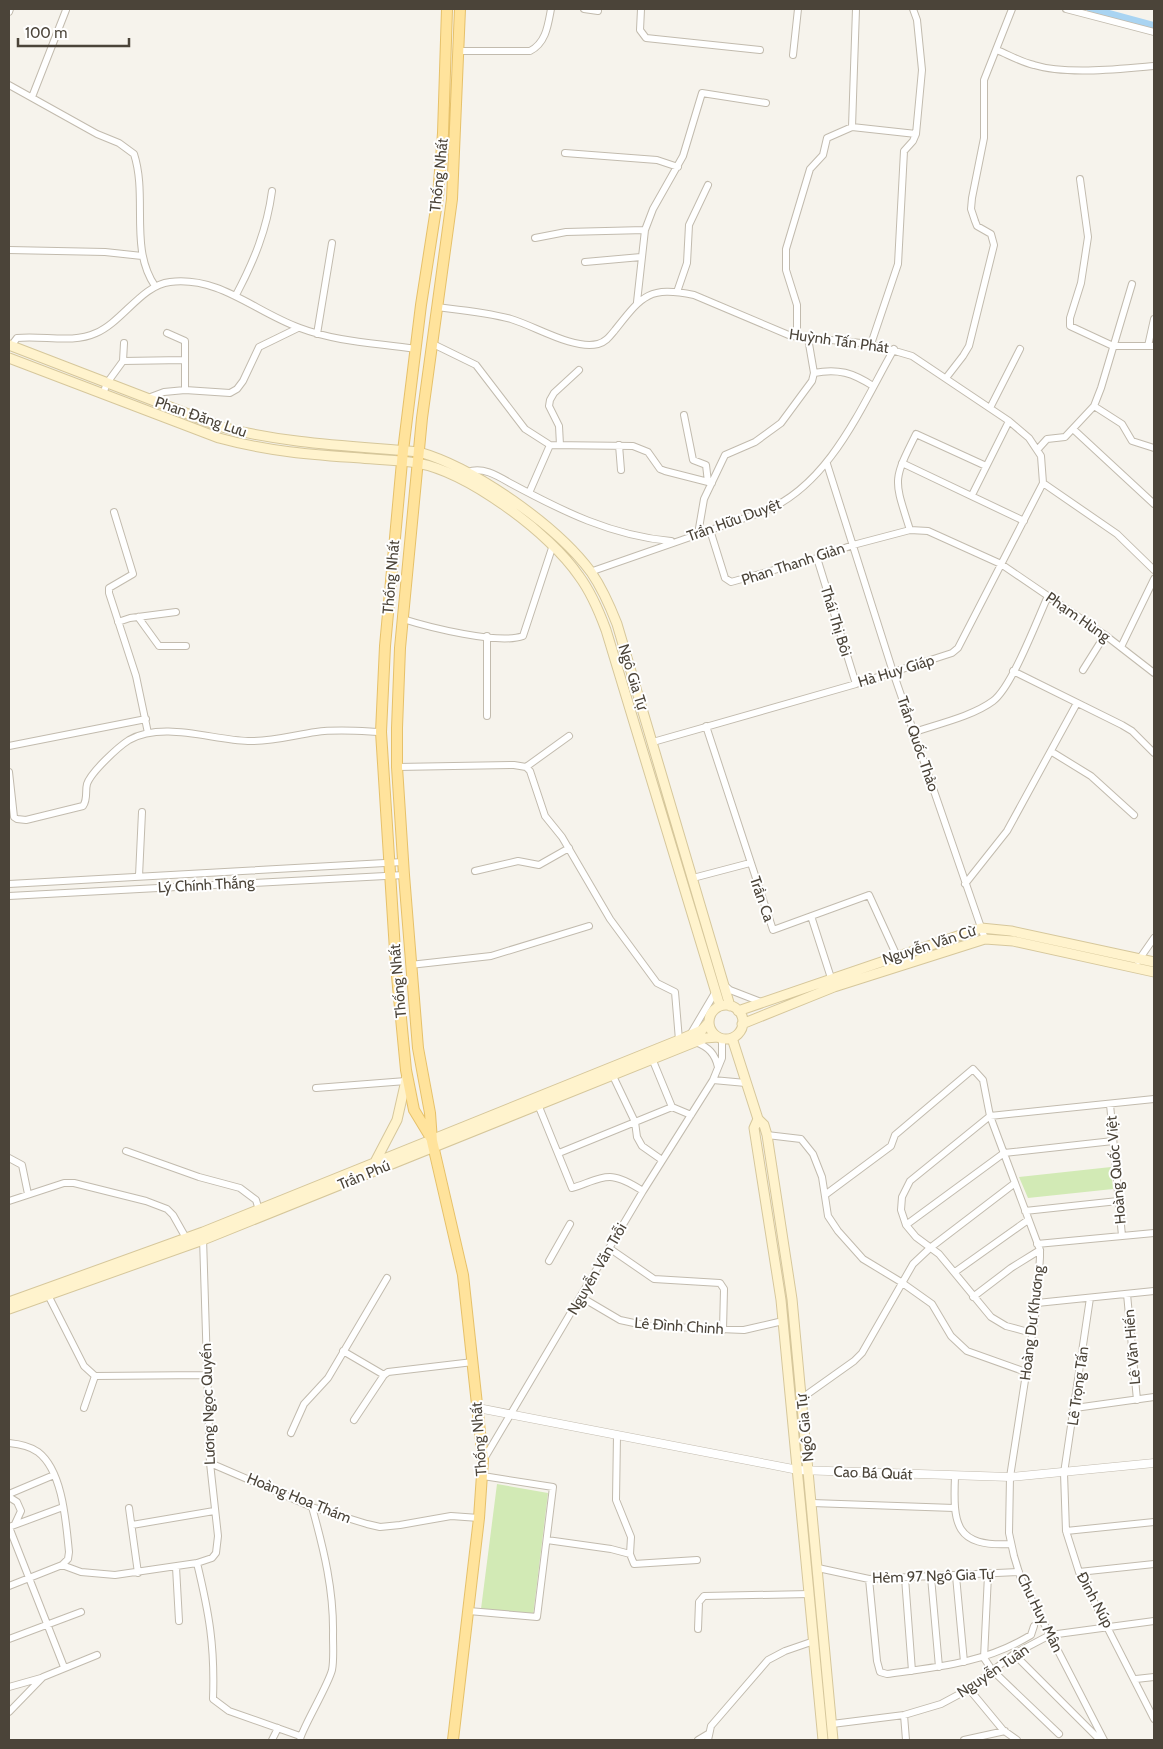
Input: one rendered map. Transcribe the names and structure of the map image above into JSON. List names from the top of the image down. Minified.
{"streets":{"main road":["Thống Nhất","Phan Đăng Lưu","Ngô Gia Tự","Nguyễn Văn Cừ","Trần Phú"],"street":["Huỳnh Tấn Phát","Trần Hữu Duyệt","Phan Thanh Giản","Phạm Hùng","Thái Thị Bôi","Hà Huy Giáp","Trần Quốc Thảo","Lý Chính Thắng","Trần Ca","Hoàng Quốc Việt","Nguyễn Văn Trỗi","Hoàng Dư Khương","Lê Đình Chinh","Lê Văn Hiến","Lê Trọng Tấn","Lương Ngọc Quyến","Cao Bá Quát","Hoàng Hoa Thám","Hẻm 97 Ngô Gia Tự","Đinh Núp","Chu Huy Mân","Nguyễn Tuân"]},"crossings":[["Thống Nhất","Phan Đăng Lưu"],["Thống Nhất","Ngô Gia Tự"],["Thống Nhất","Lý Chính Thắng"],["Thống Nhất","Trần Phú"],["Thống Nhất","Nguyễn Văn Trỗi"],["Thống Nhất","Cao Bá Quát"],["Thống Nhất","Hoàng Hoa Thám"],["Huỳnh Tấn Phát","Trần Hữu Duyệt"],["Phan Đăng Lưu","Ngô Gia Tự"],["Trần Hữu Duyệt","Phan Thanh Giản"],["Trần Hữu Duyệt","Ngô Gia Tự"],["Trần Hữu Duyệt","Trần Quốc Thảo"],["Phan Thanh Giản","Phạm Hùng"],["Phan Thanh Giản","Thái Thị Bôi"],["Phan Thanh Giản","Trần Quốc Thảo"],["Phạm Hùng","Hà Huy Giáp"],["Thái Thị Bôi","Hà Huy Giáp"],["Hà Huy Giáp","Ngô Gia Tự"],["Hà Huy Giáp","Trần Quốc Thảo"],["Hà Huy Giáp","Trần Ca"],["Ngô Gia Tự","Nguyễn Văn Cừ"],["Ngô Gia Tự","Trần Phú"],["Ngô Gia Tự","Nguyễn Văn Trỗi"],["Ngô Gia Tự","Lê Đình Chinh"],["Ngô Gia Tự","Cao Bá Quát"],["Ngô Gia Tự","Hẻm 97 Ngô Gia Tự"],["Ngô Gia Tự","Nguyễn Tuân"],["Trần Quốc Thảo","Nguyễn Văn Cừ"],["Trần Ca","Nguyễn Văn Cừ"],["Nguyễn Văn Cừ","Trần Phú"],["Nguyễn Văn Cừ","Nguyễn Văn Trỗi"],["Trần Phú","Nguyễn Văn Trỗi"],["Trần Phú","Lương Ngọc Quyến"],["Nguyễn Văn Trỗi","Lê Đình Chinh"],["Nguyễn Văn Trỗi","Cao Bá Quát"],["Hoàng Dư Khương","Cao Bá Quát"],["Hoàng Dư Khương","Chu Huy Mân"],["Lê Trọng Tấn","Cao Bá Quát"],["Lê Trọng Tấn","Đinh Núp"],["Lương Ngọc Quyến","Hoàng Hoa Thám"],["Cao Bá Quát","Đinh Núp"],["Cao Bá Quát","Chu Huy Mân"],["Hẻm 97 Ngô Gia Tự","Chu Huy Mân"],["Đinh Núp","Nguyễn Tuân"],["Chu Huy Mân","Nguyễn Tuân"]],"scale_bar":"100 m"}
